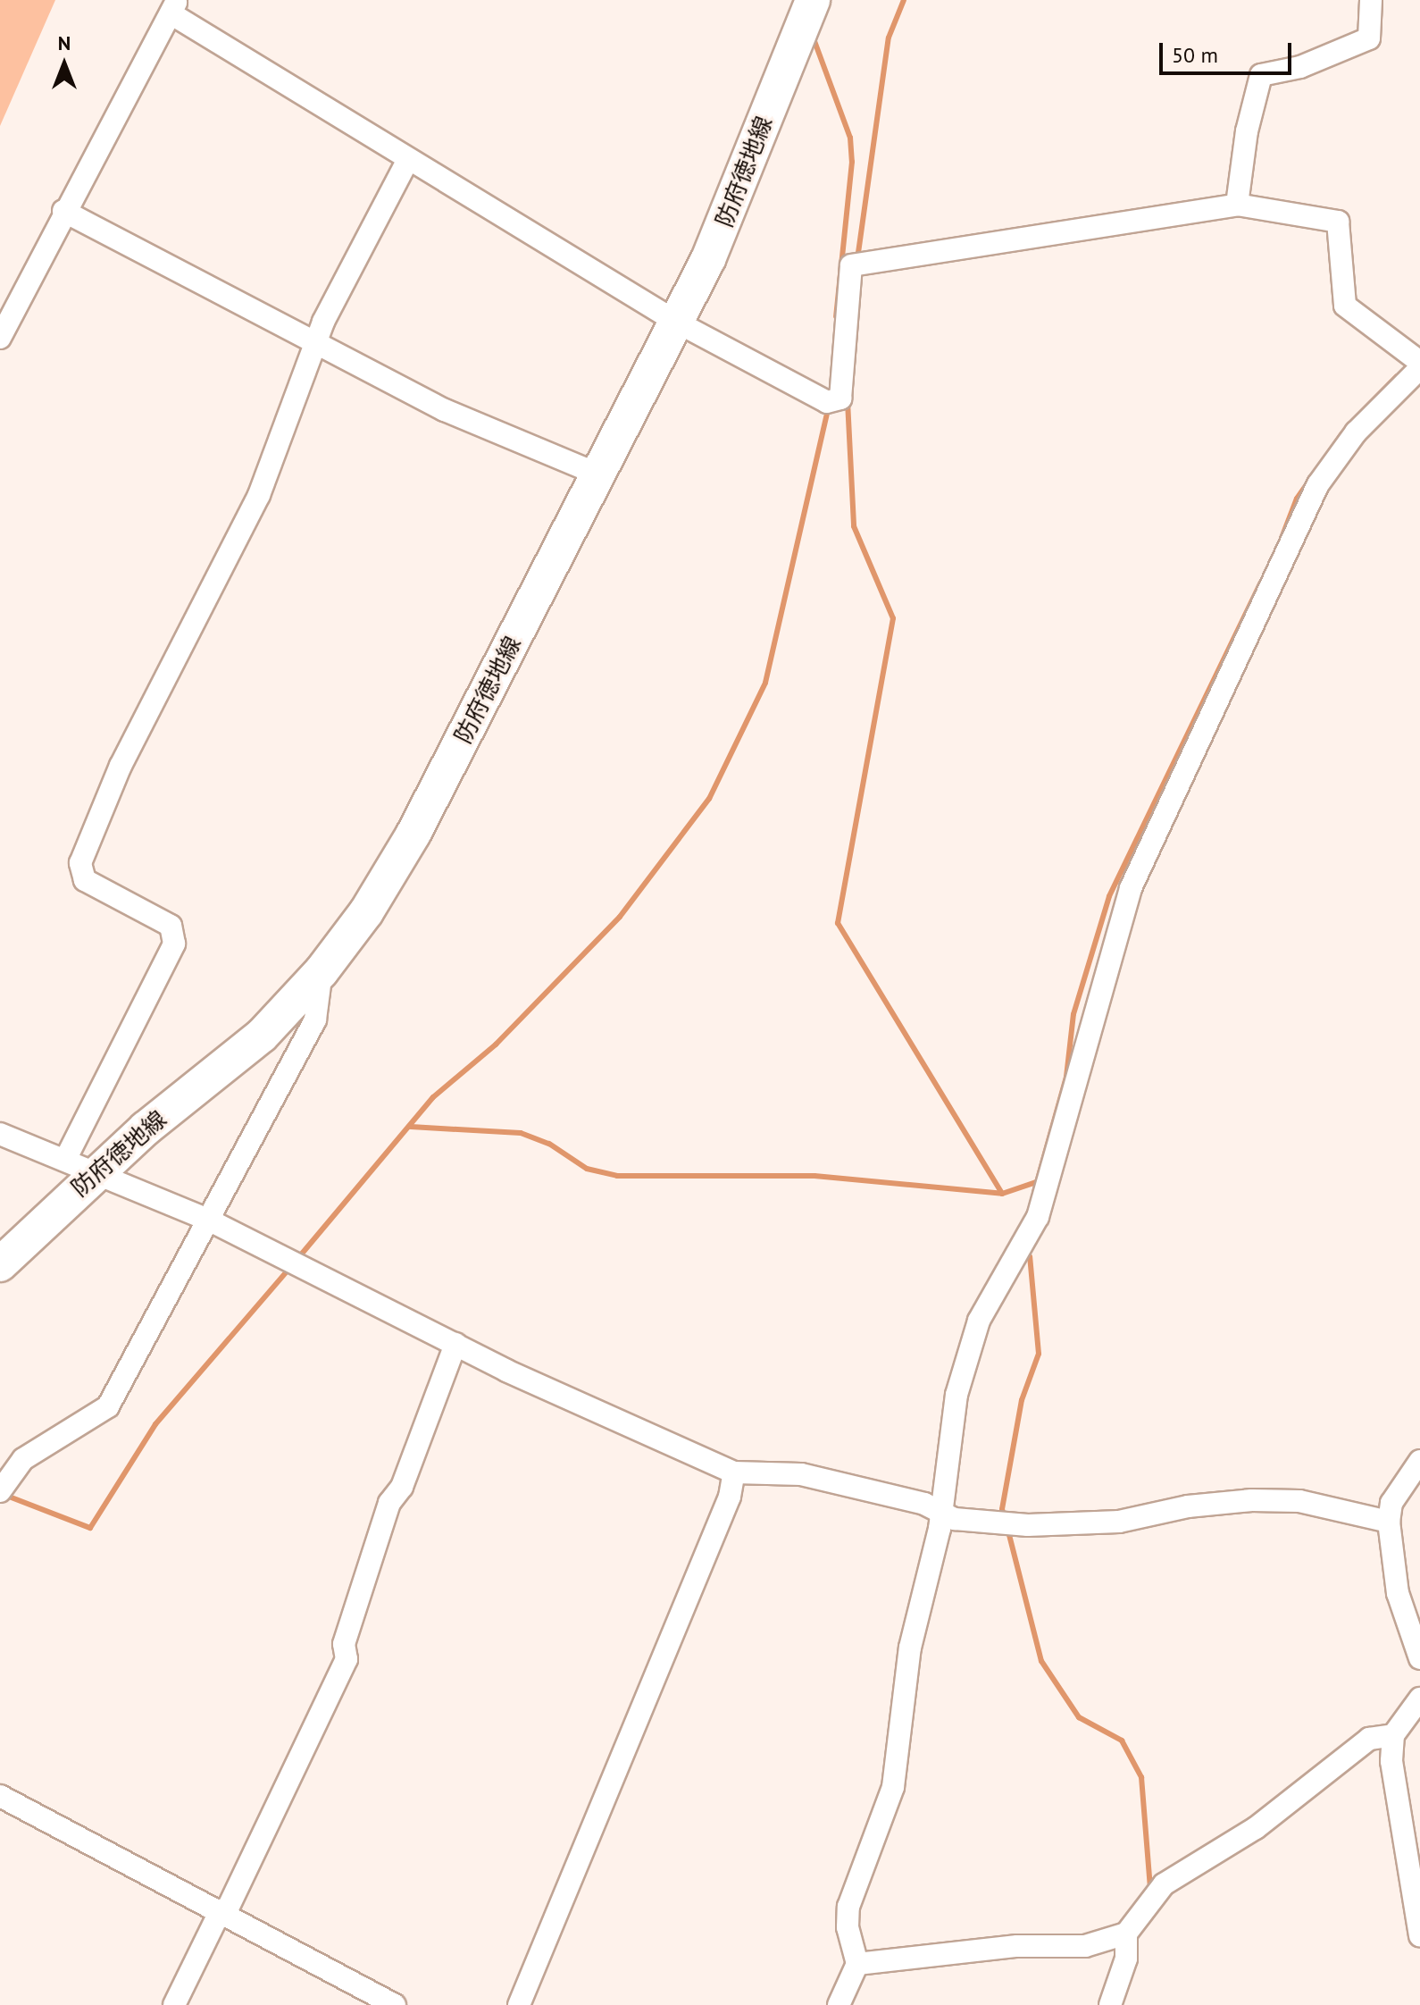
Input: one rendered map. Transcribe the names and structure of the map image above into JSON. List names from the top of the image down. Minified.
{"streets":{"main road":["防府徳地線"]},"scale_bar":"50 m","north":"top"}
